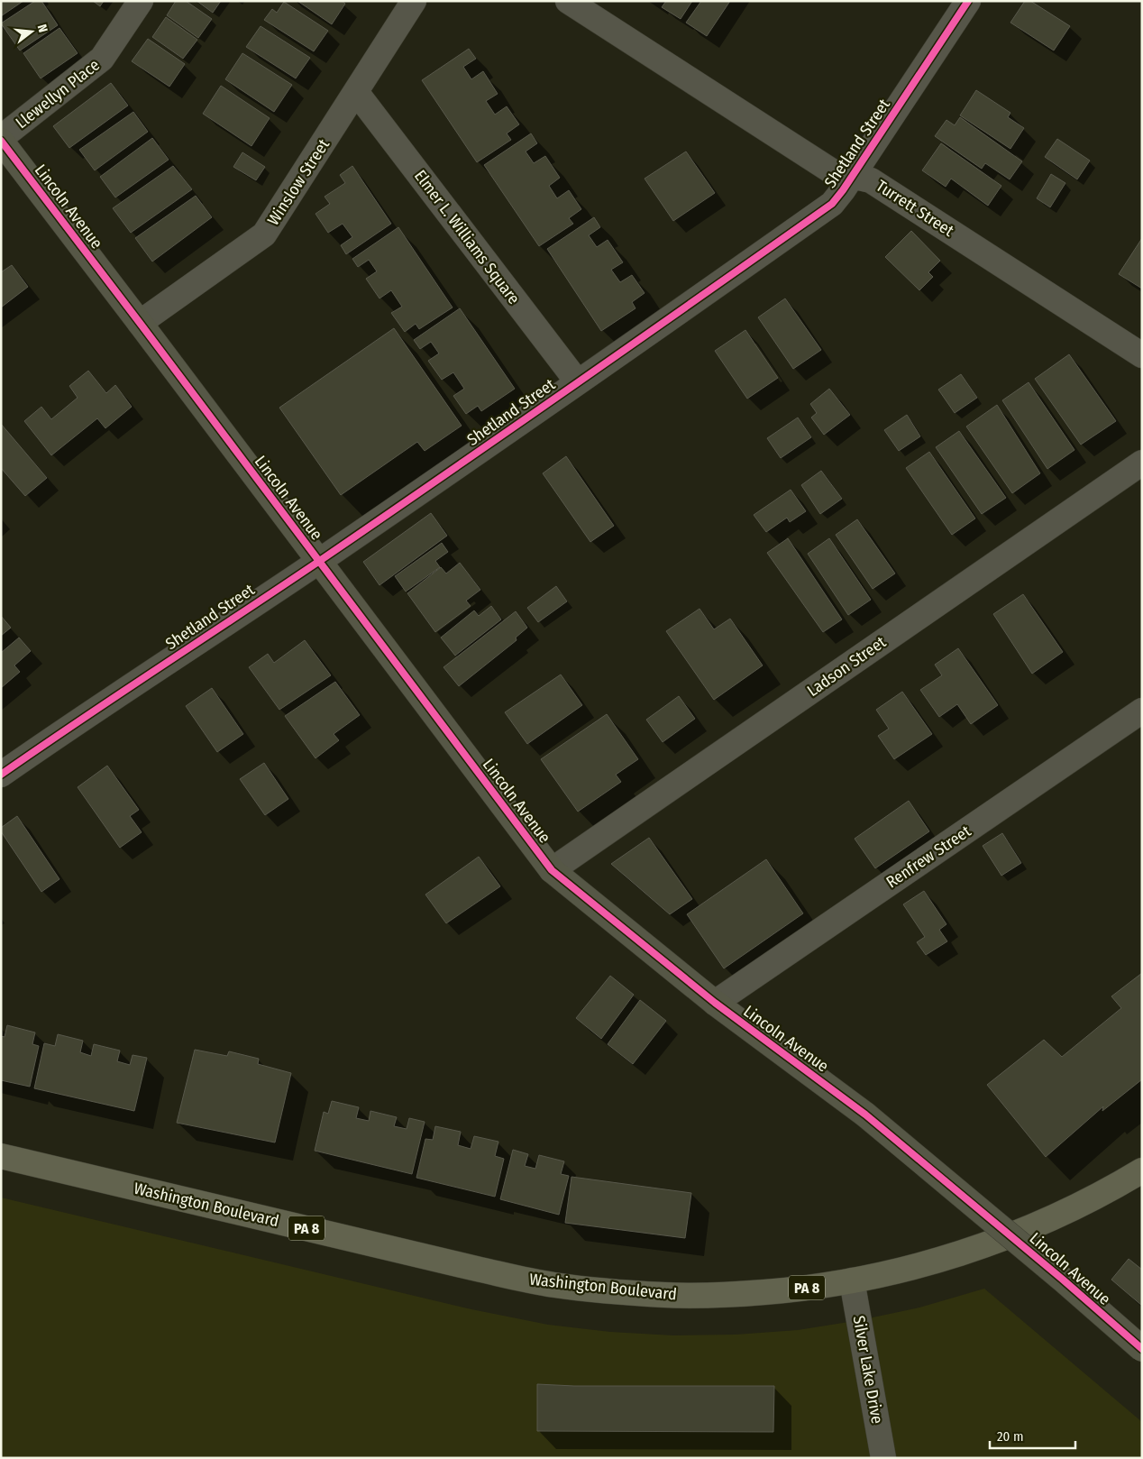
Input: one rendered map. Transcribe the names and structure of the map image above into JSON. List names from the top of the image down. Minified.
{"streets":{"highway":["Washington Boulevard","PA 8"],"street":["Llewellyn Place","Shetland Street","Winslow Street","Lincoln Avenue","Turrett Street","Elmer L. Williams Square","Ladson Street","Renfrew Street","Silver Lake Drive"]},"crossings":[["Llewellyn Place","Lincoln Avenue"],["Shetland Street","Lincoln Avenue"],["Shetland Street","Turrett Street"],["Shetland Street","Elmer L. Williams Square"],["Winslow Street","Lincoln Avenue"],["Winslow Street","Elmer L. Williams Square"],["Lincoln Avenue","Ladson Street"],["Lincoln Avenue","Renfrew Street"],["Washington Boulevard","Silver Lake Drive"]],"scale_bar":"20 m","north":"right"}
